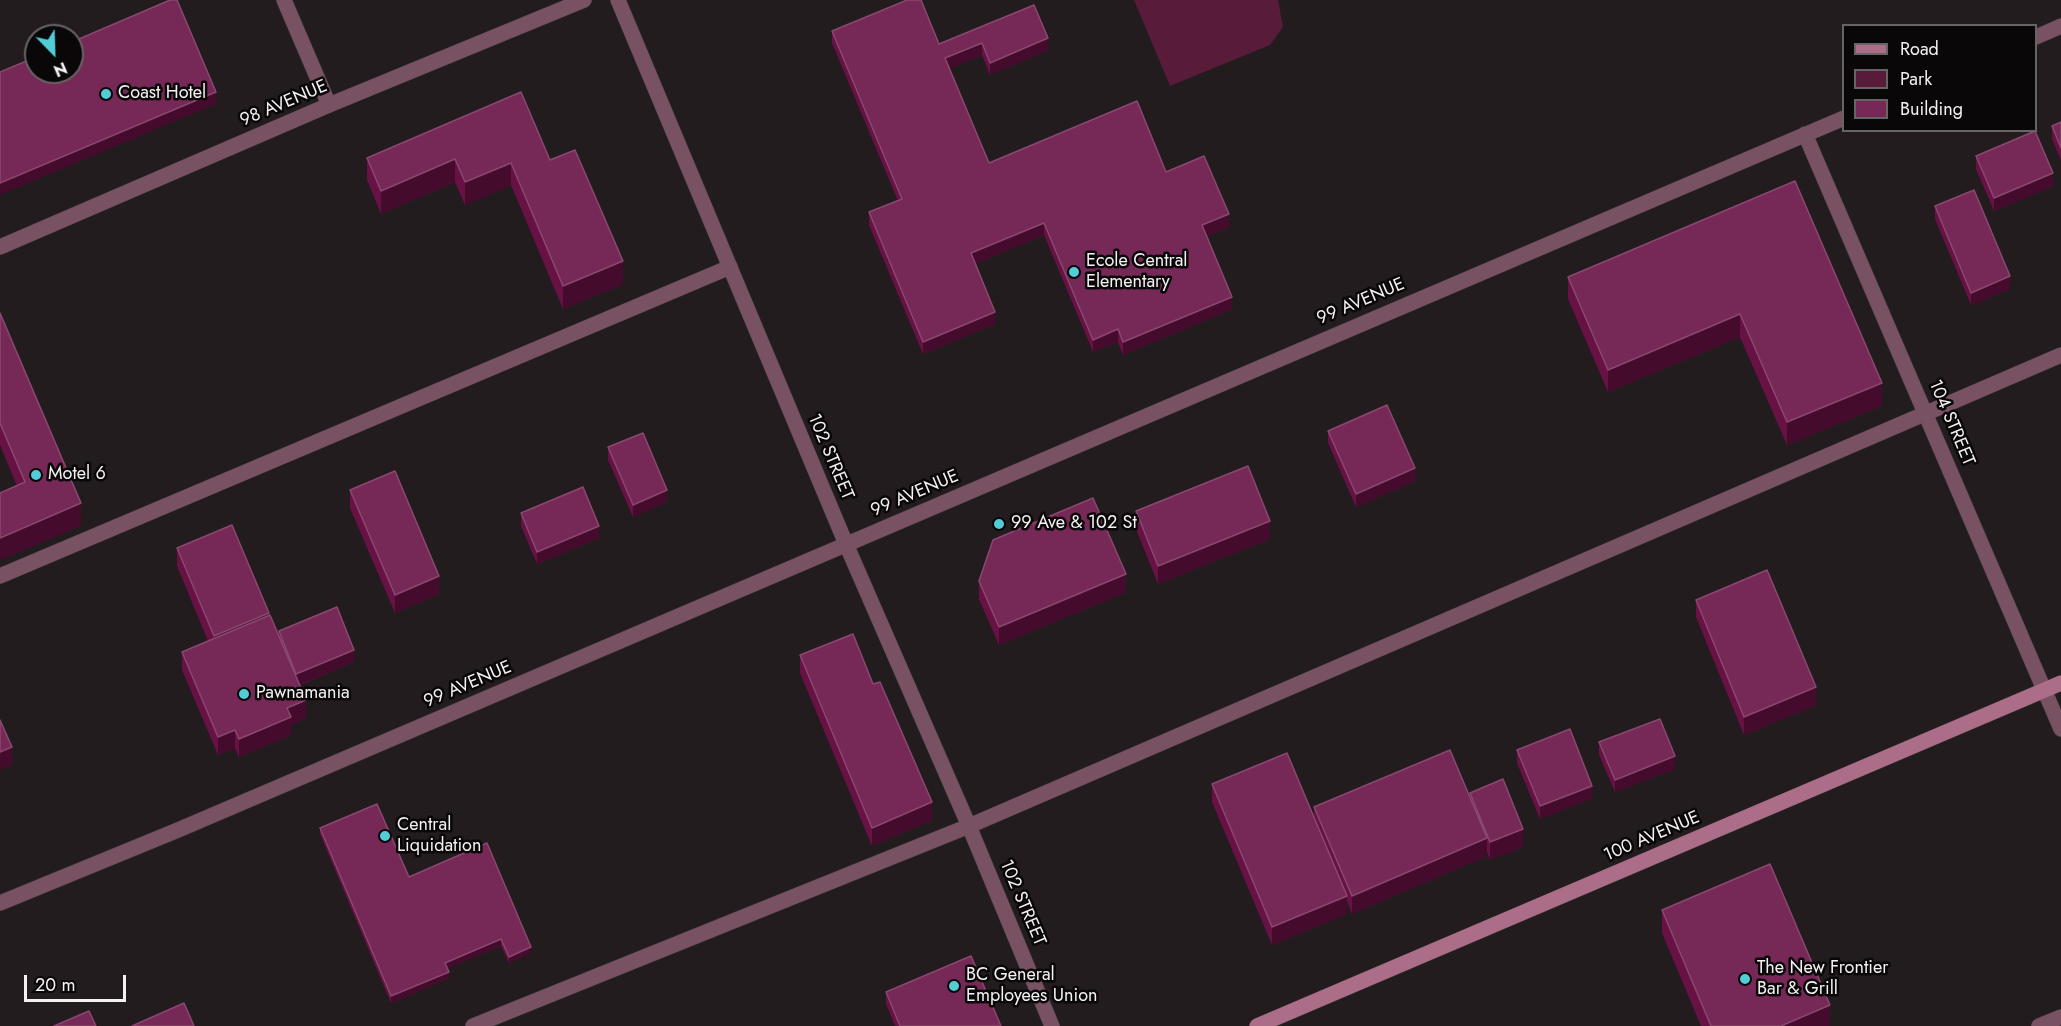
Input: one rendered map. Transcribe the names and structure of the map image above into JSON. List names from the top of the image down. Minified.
{"streets":{"main road":["100 AVENUE"],"street":["98 AVENUE","99 AVENUE","104 STREET","102 STREET"]},"crossings":[["99 AVENUE","104 STREET"],["99 AVENUE","102 STREET"],["104 STREET","100 AVENUE"]],"places":["Coast Hotel","Ecole Central Elementary","Motel 6","99 Ave & 102 St","Pawnamania","Central Liquidation","The New Frontier Bar & Grill","BC General Employees Union"],"legend":["Road","Park","Building"],"scale_bar":"20 m","north":"bottom right"}
